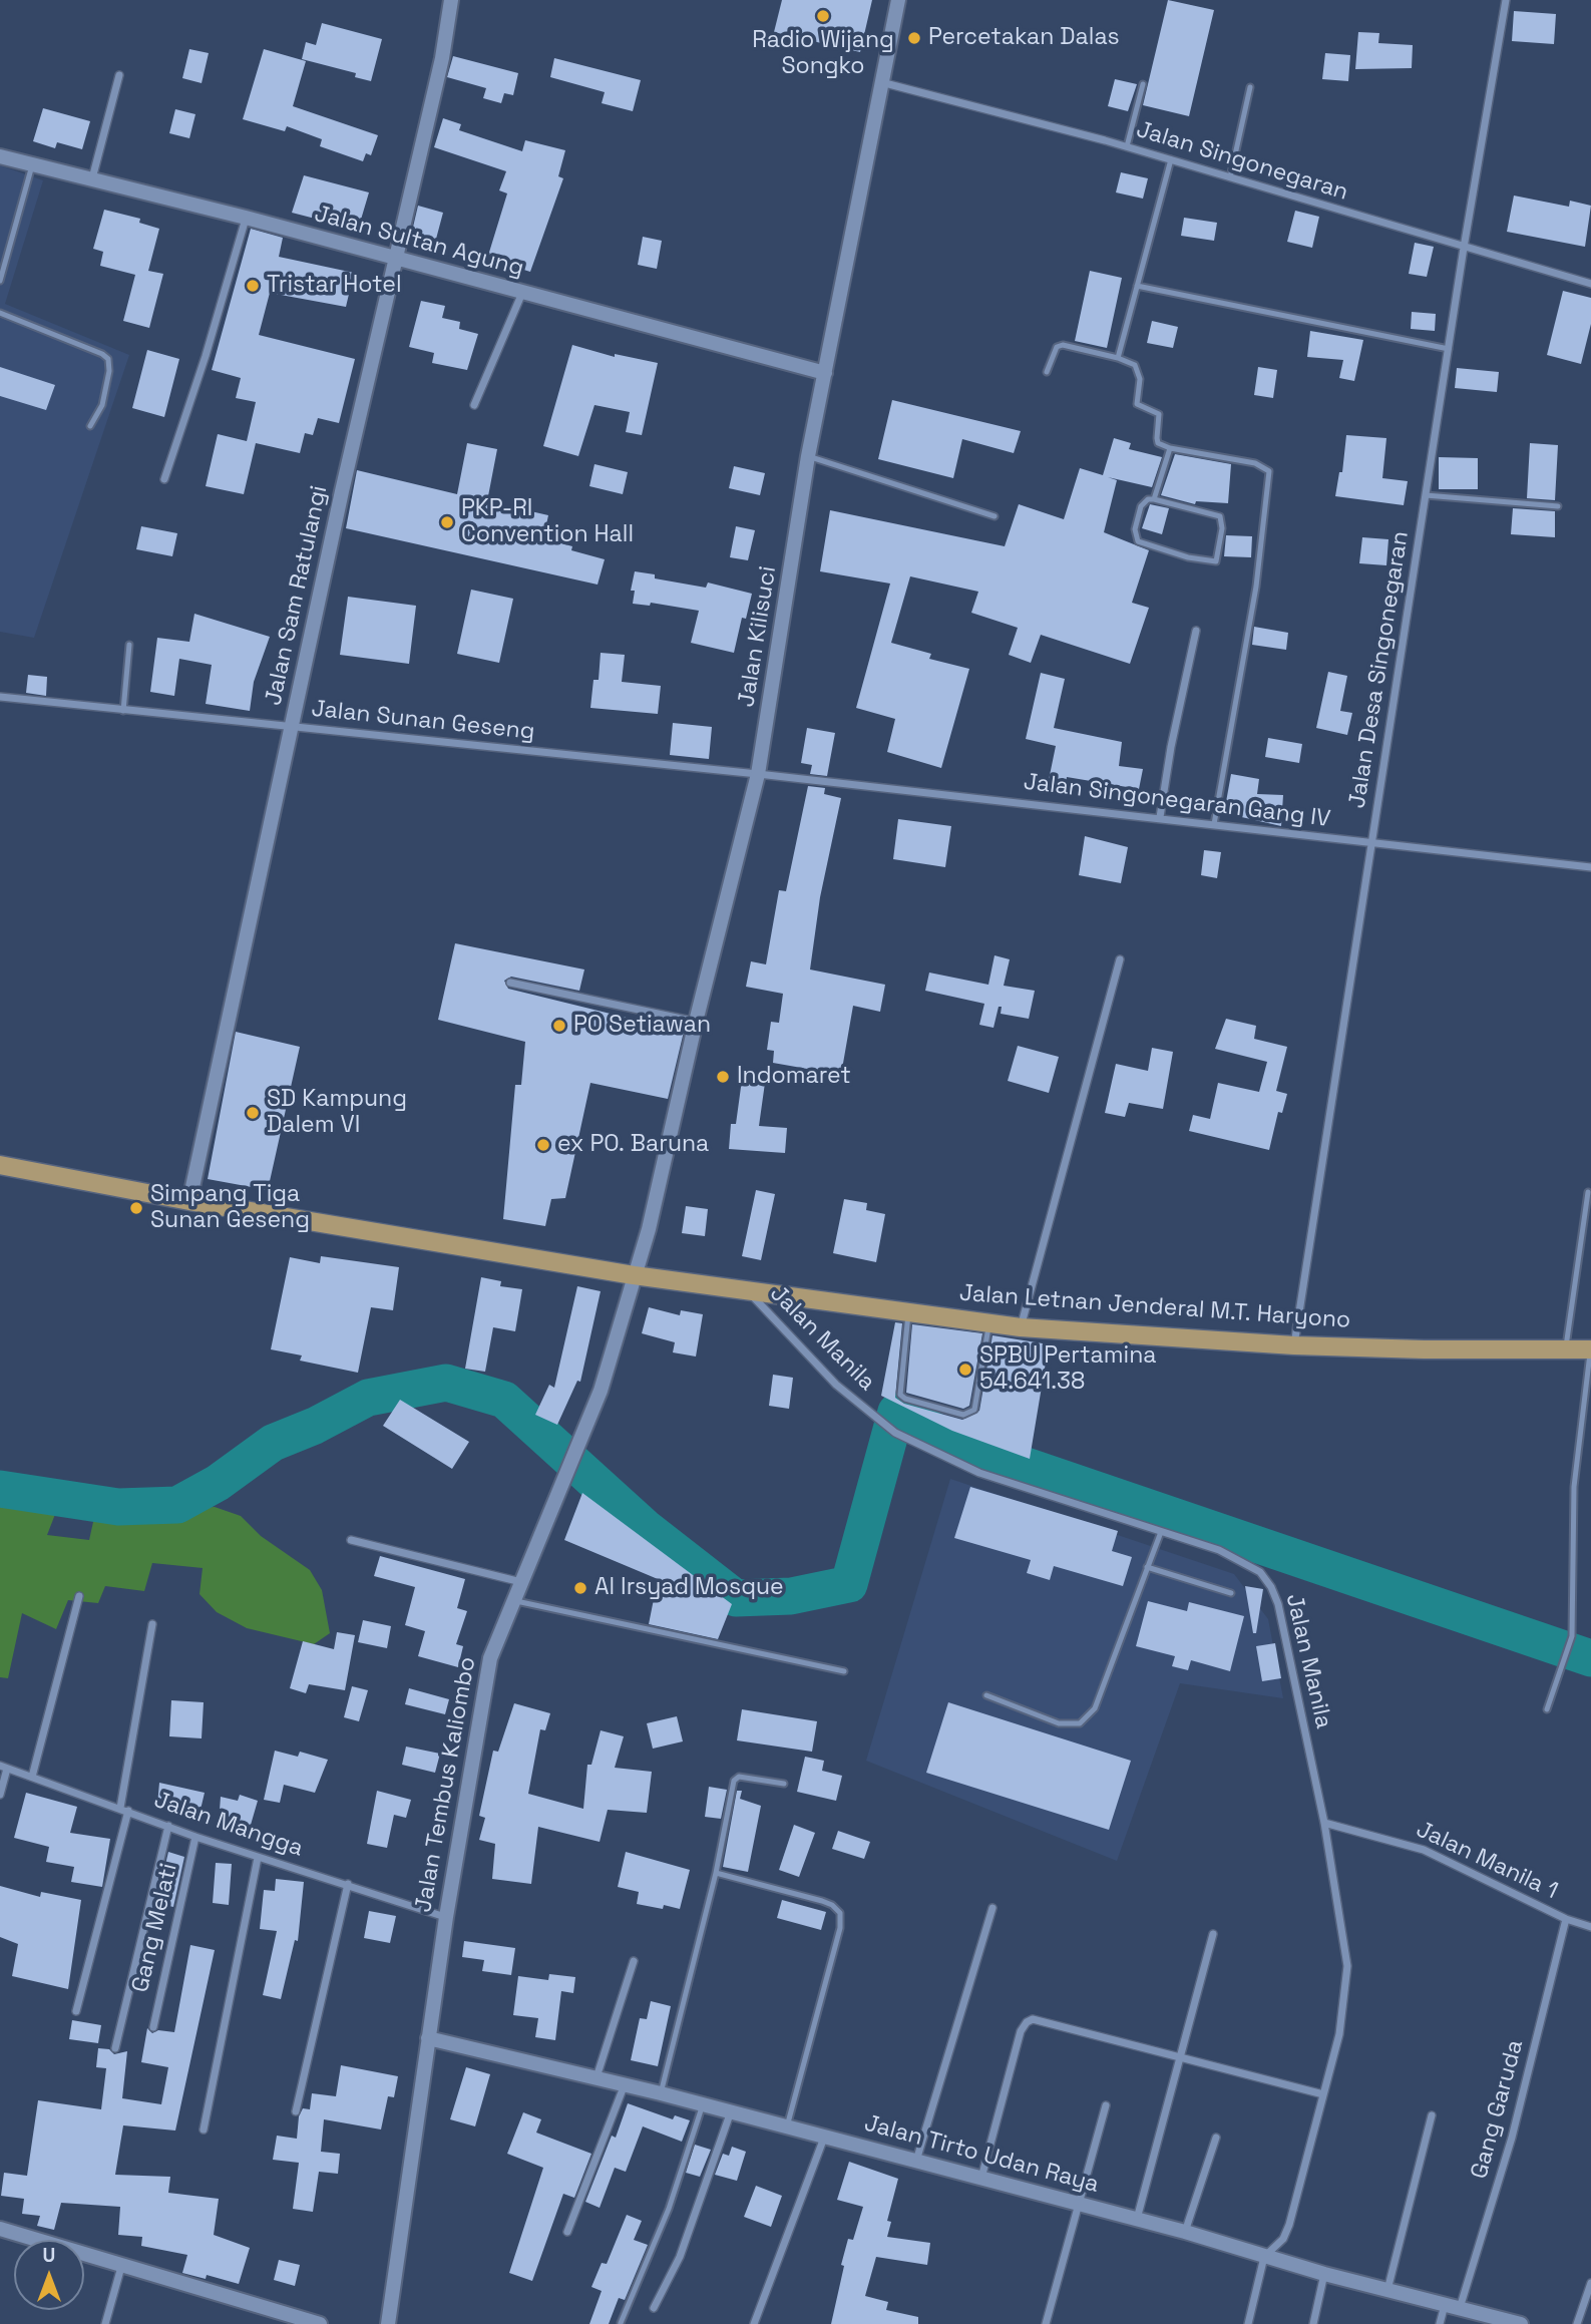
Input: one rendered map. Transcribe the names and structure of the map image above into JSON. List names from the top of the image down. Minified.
{"streets":{"main road":["Jalan Letnan Jenderal M.T. Haryono"],"street":["Jalan Singonegaran","Jalan Sultan Agung","Jalan Sam Ratulangi","Jalan Kilisuci","Jalan Desa Singonegaran","Jalan Sunan Geseng","Jalan Singonegaran Gang IV","Jalan Manila","Jalan Tembus Kaliombo","Jalan Mangga","Jalan Manila 1","Gang Melati","Gang Garuda","Jalan Tirto Udan Raya"]},"crossings":[["Jalan Singonegaran","Jalan Kilisuci"],["Jalan Singonegaran","Jalan Desa Singonegaran"],["Jalan Sultan Agung","Jalan Sam Ratulangi"],["Jalan Sultan Agung","Jalan Kilisuci"],["Jalan Sam Ratulangi","Jalan Sunan Geseng"],["Jalan Sam Ratulangi","Jalan Letnan Jenderal M.T. Haryono"],["Jalan Kilisuci","Jalan Sunan Geseng"],["Jalan Kilisuci","Jalan Singonegaran Gang IV"],["Jalan Kilisuci","Jalan Letnan Jenderal M.T. Haryono"],["Jalan Kilisuci","Jalan Tembus Kaliombo"],["Jalan Desa Singonegaran","Jalan Singonegaran Gang IV"],["Jalan Desa Singonegaran","Jalan Letnan Jenderal M.T. Haryono"],["Jalan Sunan Geseng","Jalan Singonegaran Gang IV"],["Jalan Letnan Jenderal M.T. Haryono","Jalan Manila"],["Jalan Letnan Jenderal M.T. Haryono","Jalan Tembus Kaliombo"],["Jalan Manila","Jalan Manila 1"],["Jalan Manila","Jalan Tirto Udan Raya"],["Jalan Tembus Kaliombo","Jalan Mangga"],["Jalan Tembus Kaliombo","Jalan Tirto Udan Raya"],["Jalan Mangga","Gang Melati"],["Jalan Manila 1","Gang Garuda"],["Gang Garuda","Jalan Tirto Udan Raya"]],"places":["Radio Wijang Songko","Percetakan Dalas","Tristar Hotel","PKP-RI Convention Hall","PO Setiawan","Indomaret","SD Kampung Dalem VI","ex PO. Baruna","Simpang Tiga Sunan Geseng","SPBU Pertamina 54.641.38","Al Irsyad Mosque"],"north":"top"}
